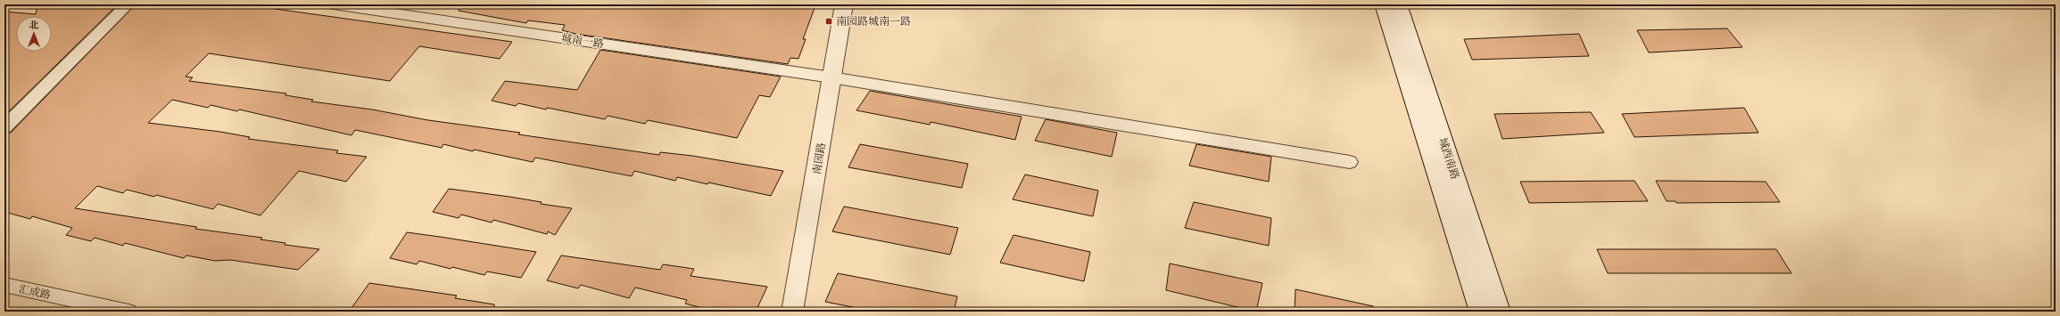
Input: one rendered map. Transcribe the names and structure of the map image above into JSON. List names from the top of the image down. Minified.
{"streets":{"main road":["南园路","城西南路"],"street":["城南一路","汇成路"]},"crossings":[["城南一路","南园路"]],"places":{"transit":["南园路城南一路"]},"north":"top"}
